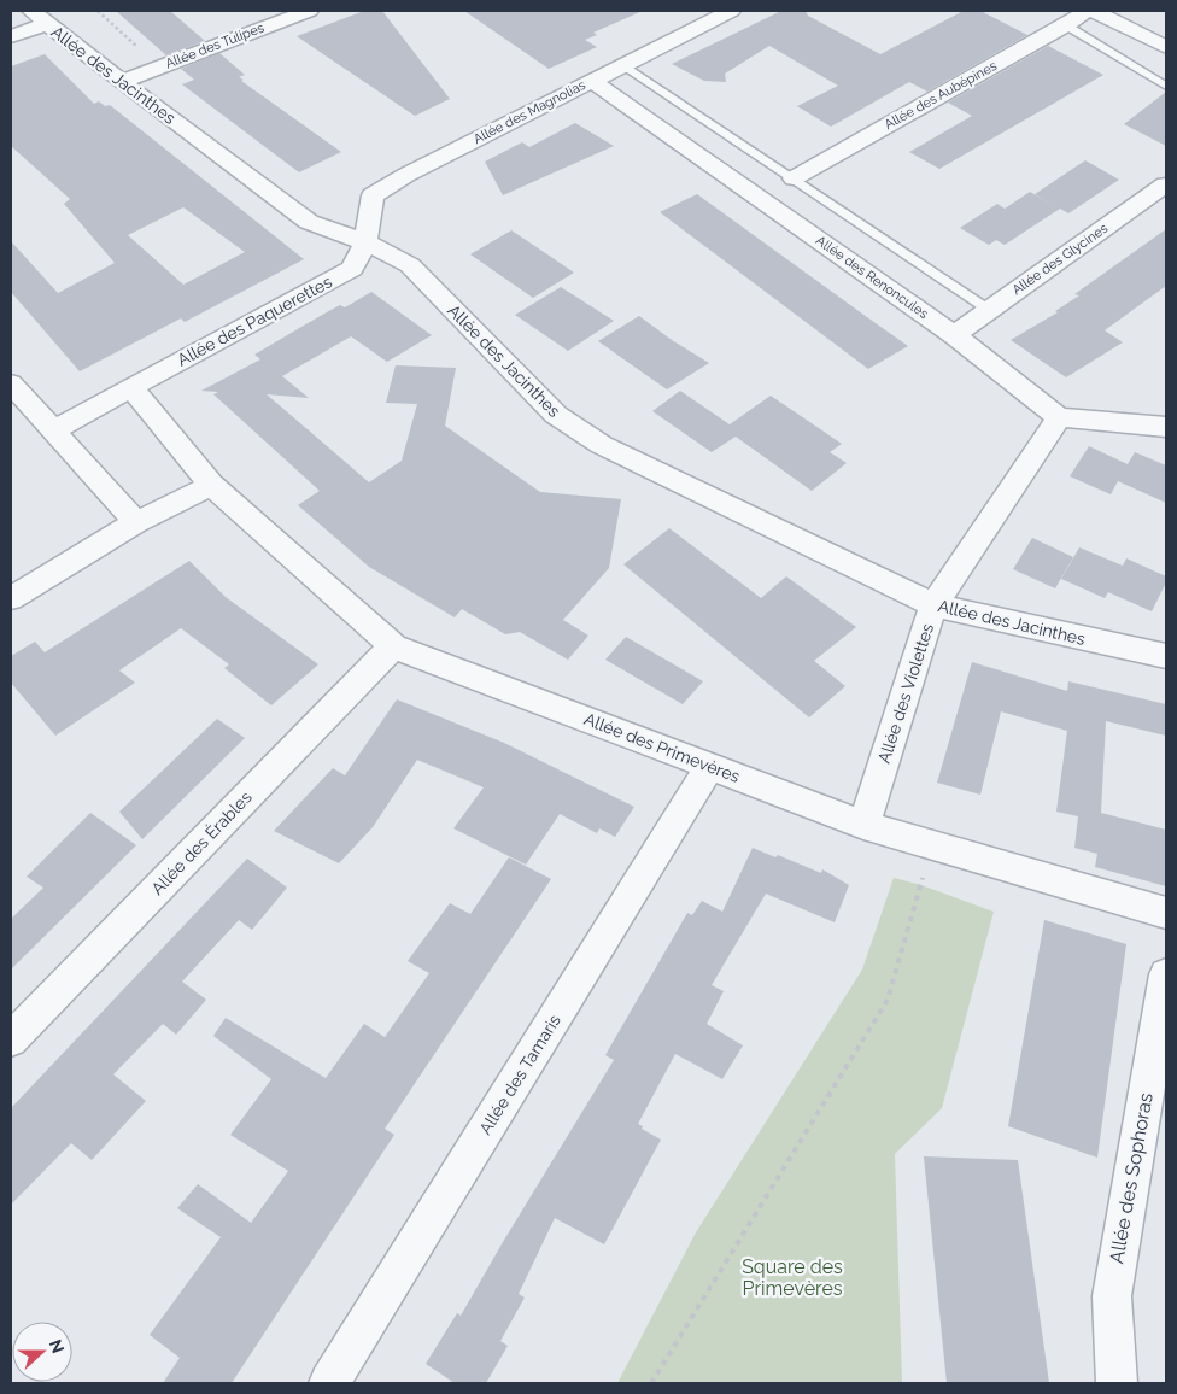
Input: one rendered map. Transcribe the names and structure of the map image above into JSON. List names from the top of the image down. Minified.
{"streets":{"street":["Allée des Tulipes","Allée des Jacinthes","Allée des Aubépines","Allée des Magnolias","Allée des Glycines","Allée des Renoncules","Allée des Paquerettes","Allée des Violettes","Allée des Primevères","Allée des Érables","Allée des Tamaris","Allée des Sophoras"]},"crossings":[["Allée des Tulipes","Allée des Jacinthes"],["Allée des Jacinthes","Allée des Magnolias"],["Allée des Jacinthes","Allée des Paquerettes"],["Allée des Jacinthes","Allée des Violettes"],["Allée des Magnolias","Allée des Renoncules"],["Allée des Magnolias","Allée des Paquerettes"],["Allée des Glycines","Allée des Renoncules"],["Allée des Renoncules","Allée des Violettes"],["Allée des Paquerettes","Allée des Primevères"],["Allée des Violettes","Allée des Primevères"],["Allée des Primevères","Allée des Érables"],["Allée des Primevères","Allée des Tamaris"]],"parks":["Square des Primevères"],"north":"right"}
